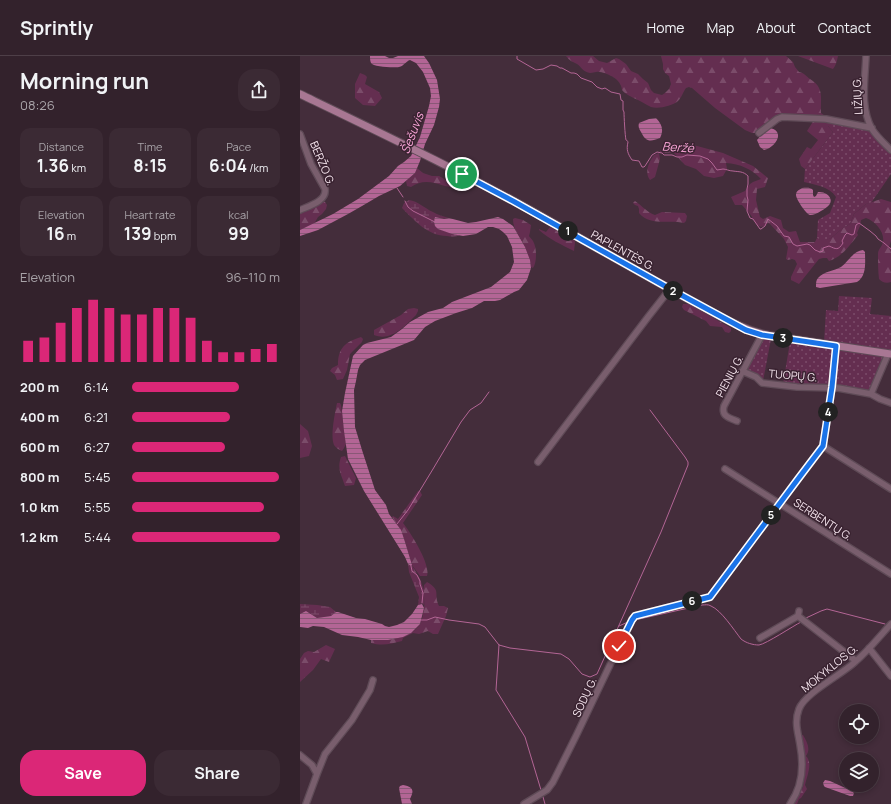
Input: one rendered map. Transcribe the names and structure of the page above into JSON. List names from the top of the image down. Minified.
{"streets":{"main road":["PAPLENTĖS G."],"street":["LIŽIŲ G.","BERŽO G.","TUOPŲ G.","PIENIŲ G.","SERBENTŲ G.","MOKYKLOS G.","SODŲ G."]},"crossings":[["PAPLENTĖS G.","PIENIŲ G."],["PAPLENTĖS G.","SODŲ G."],["TUOPŲ G.","PIENIŲ G."],["TUOPŲ G.","SODŲ G."],["SERBENTŲ G.","SODŲ G."]],"water":["Šešuvis","Beržė"],"page":{"header":"Sprintly","nav":["Home","Map","About","Contact"],"heading":["Morning run","08:26"],"stats":[["Distance","1.36 km"],["Time","8:15"],["Pace","6:04 /km"],["Elevation","16 m"],["Heart rate","139 bpm"],["kcal","99"]],"pins":["1","2","3","4","5","6"],"chart":["Elevation","96–110 m"],"list":[{"name":"200 m","note":"6:14"},{"name":"400 m","note":"6:21"},{"name":"600 m","note":"6:27"},{"name":"800 m","note":"5:45"},{"name":"1.0 km","note":"5:55"},{"name":"1.2 km","note":"5:44"}],"buttons":["Save","Share"]}}
